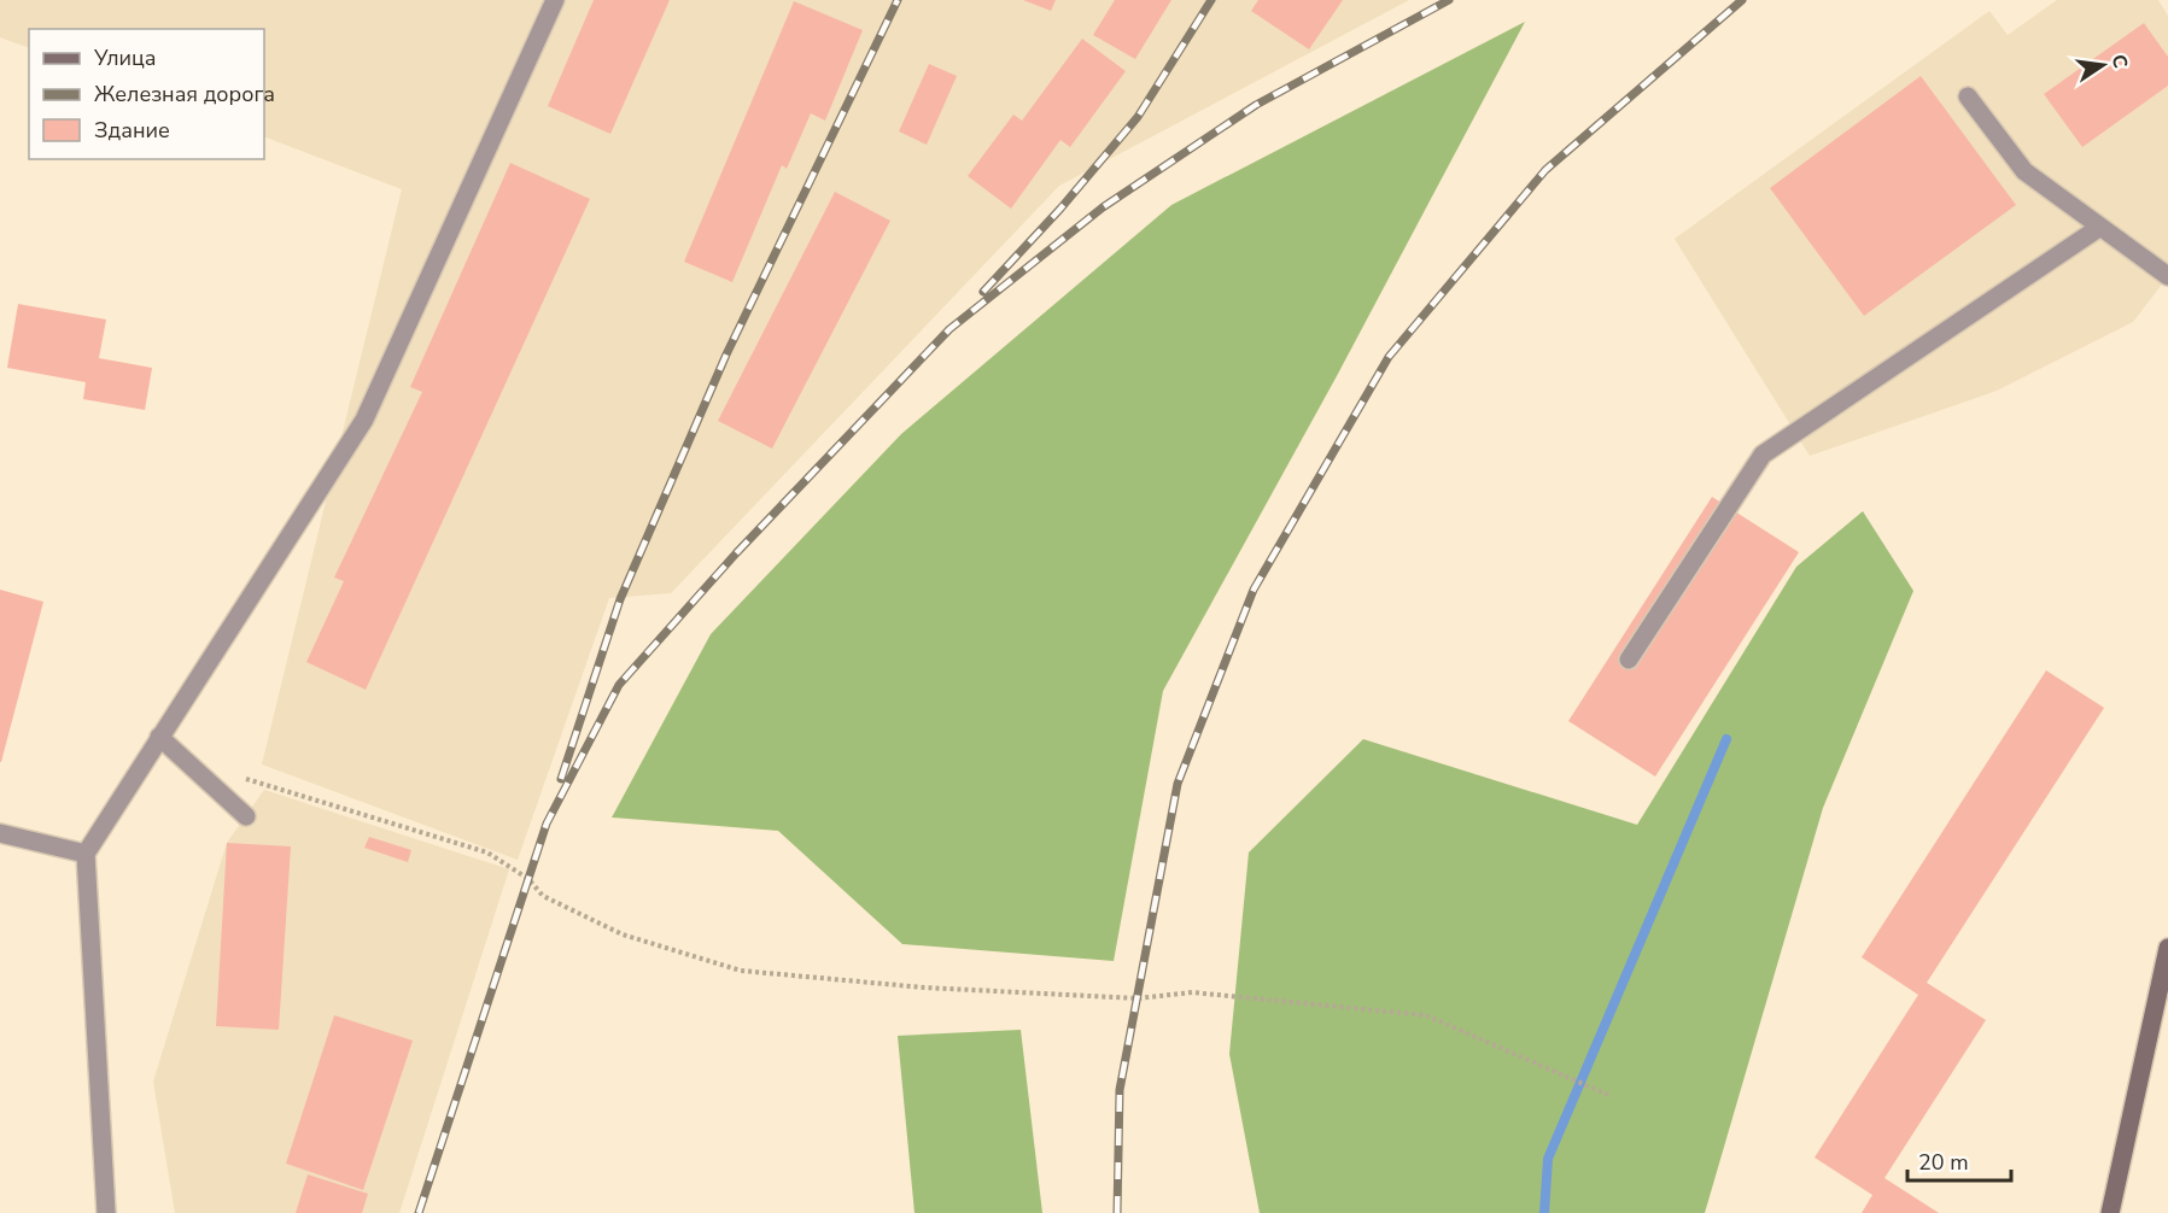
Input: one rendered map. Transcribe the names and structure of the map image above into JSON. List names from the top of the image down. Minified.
{"legend":["Улица","Железная дорога","Здание"],"scale_bar":"20 m","north":"right"}
